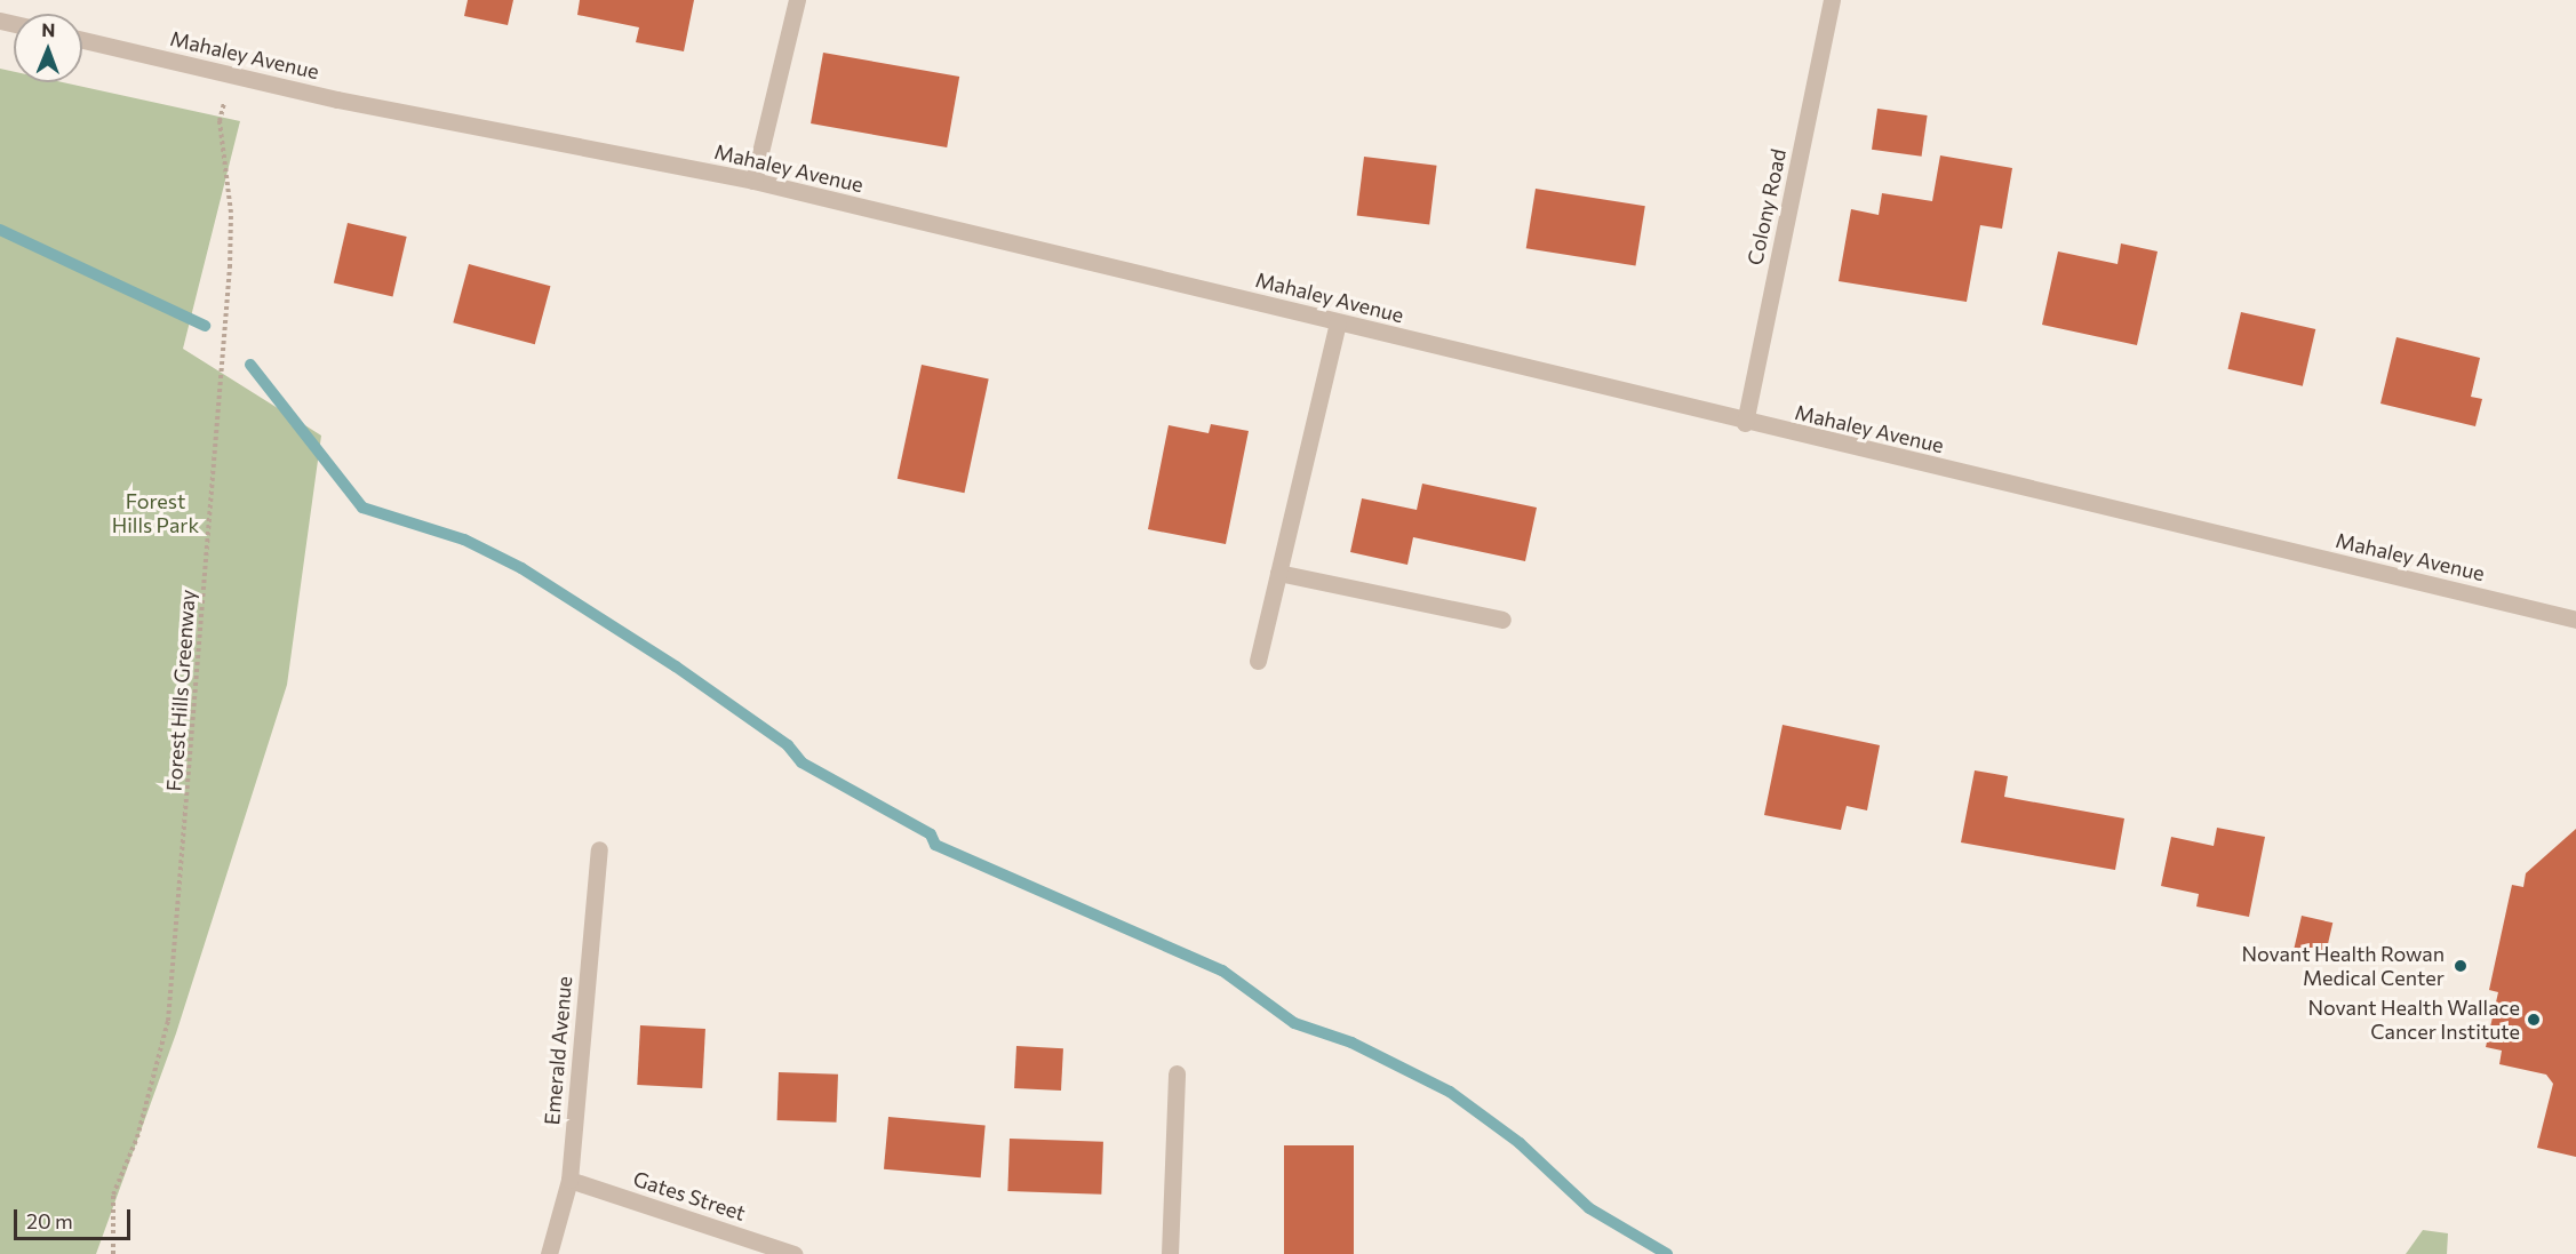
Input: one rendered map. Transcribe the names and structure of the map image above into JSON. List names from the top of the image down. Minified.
{"streets":{"street":["Mahaley Avenue","Colony Road","Emerald Avenue","Gates Street"],"path":["Forest Hills Greenway"]},"crossings":[["Mahaley Avenue","Colony Road"],["Emerald Avenue","Gates Street"]],"parks":["Forest Hills Park"],"places":["Novant Health Rowan Medical Center","Novant Health Wallace Cancer Institute"],"scale_bar":"20 m","north":"top"}
